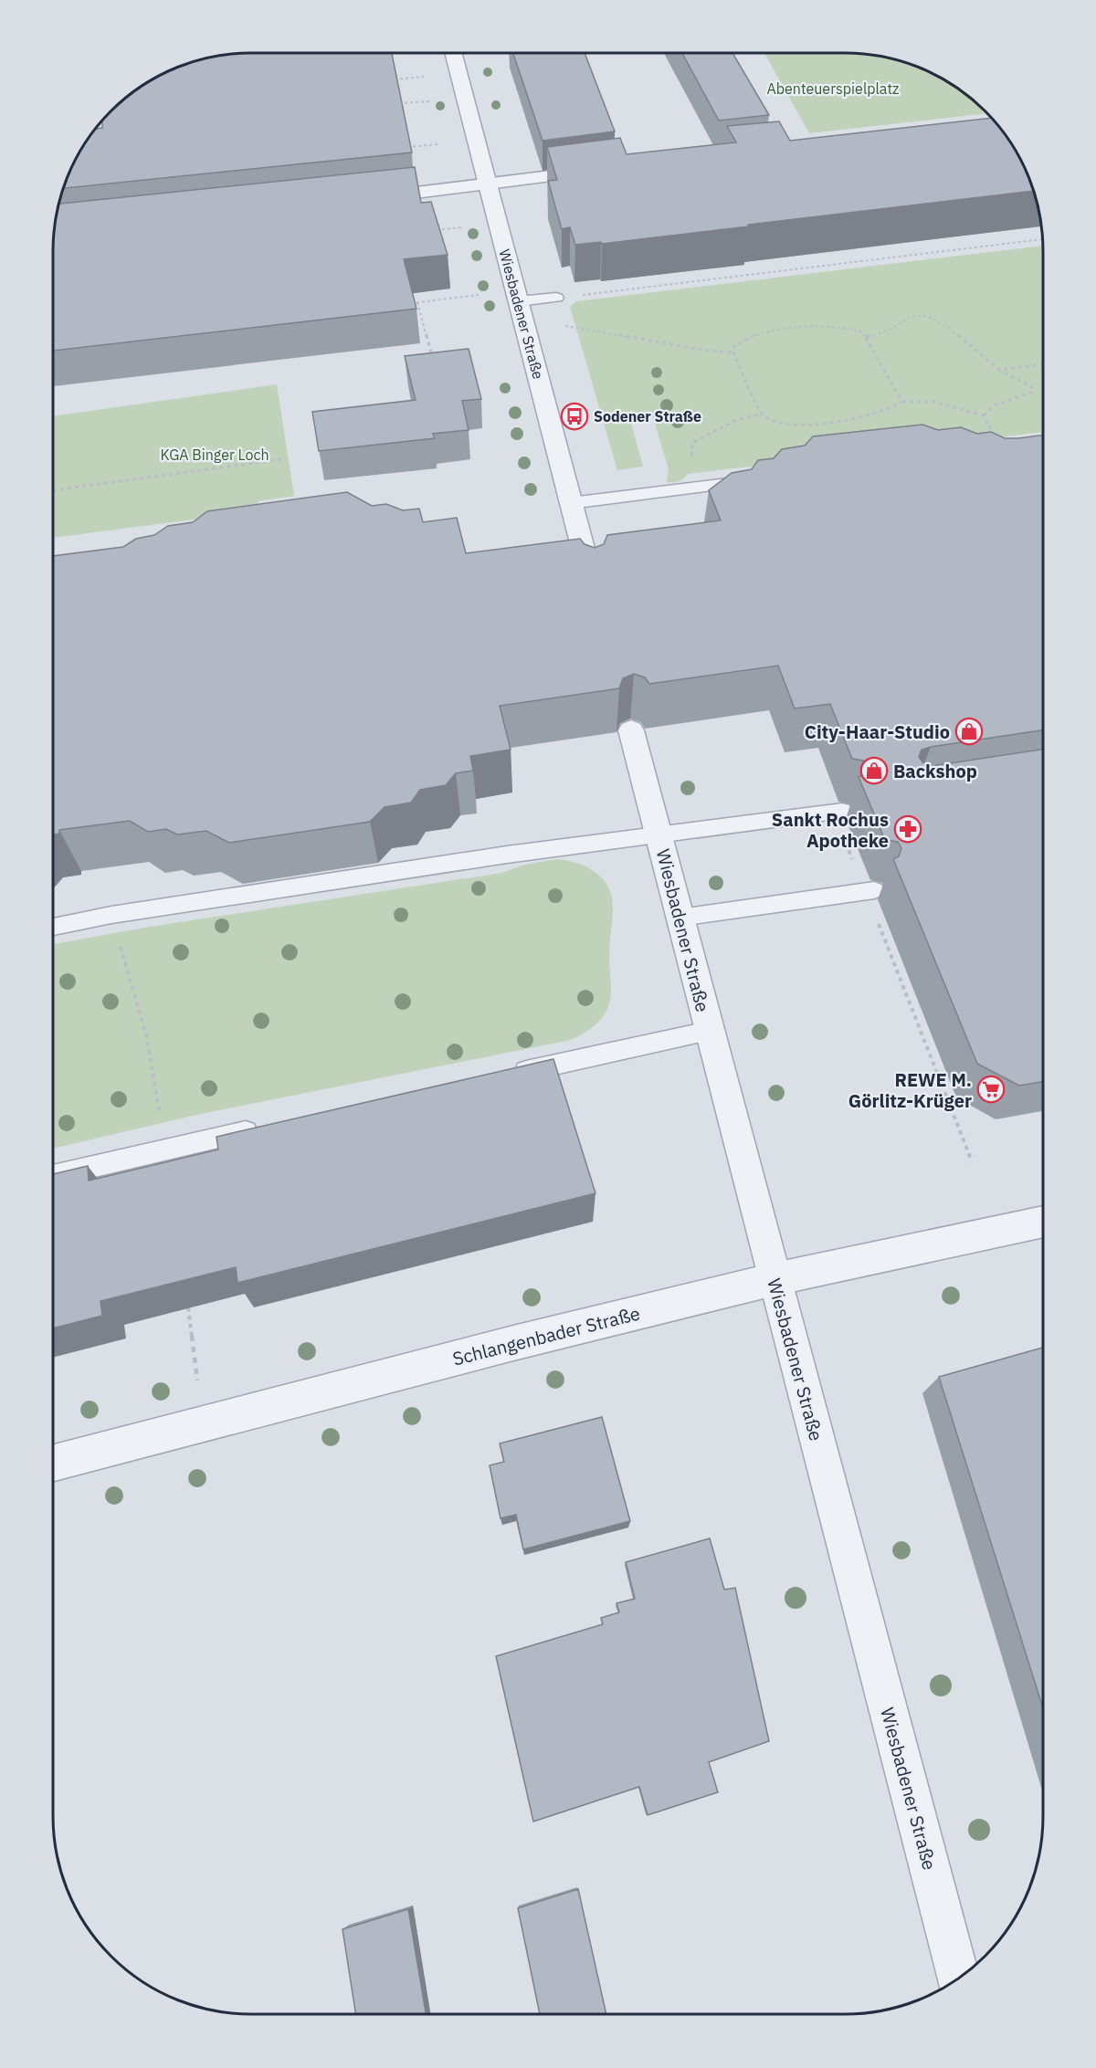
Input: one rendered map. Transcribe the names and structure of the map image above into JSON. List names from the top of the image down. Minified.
{"streets":{"street":["Wiesbadener Straße","Schlangenbader Straße"]},"crossings":[["Wiesbadener Straße","Schlangenbader Straße"]],"parks":["Abenteuerspielplatz","KGA Binger Loch"],"places":{"bus stop":["Sodener Straße"],"shop":["City-Haar-Studio","Backshop"],"pharmacy":["Sankt Rochus Apotheke"],"supermarket":["REWE M. Görlitz-Krüger"]}}
